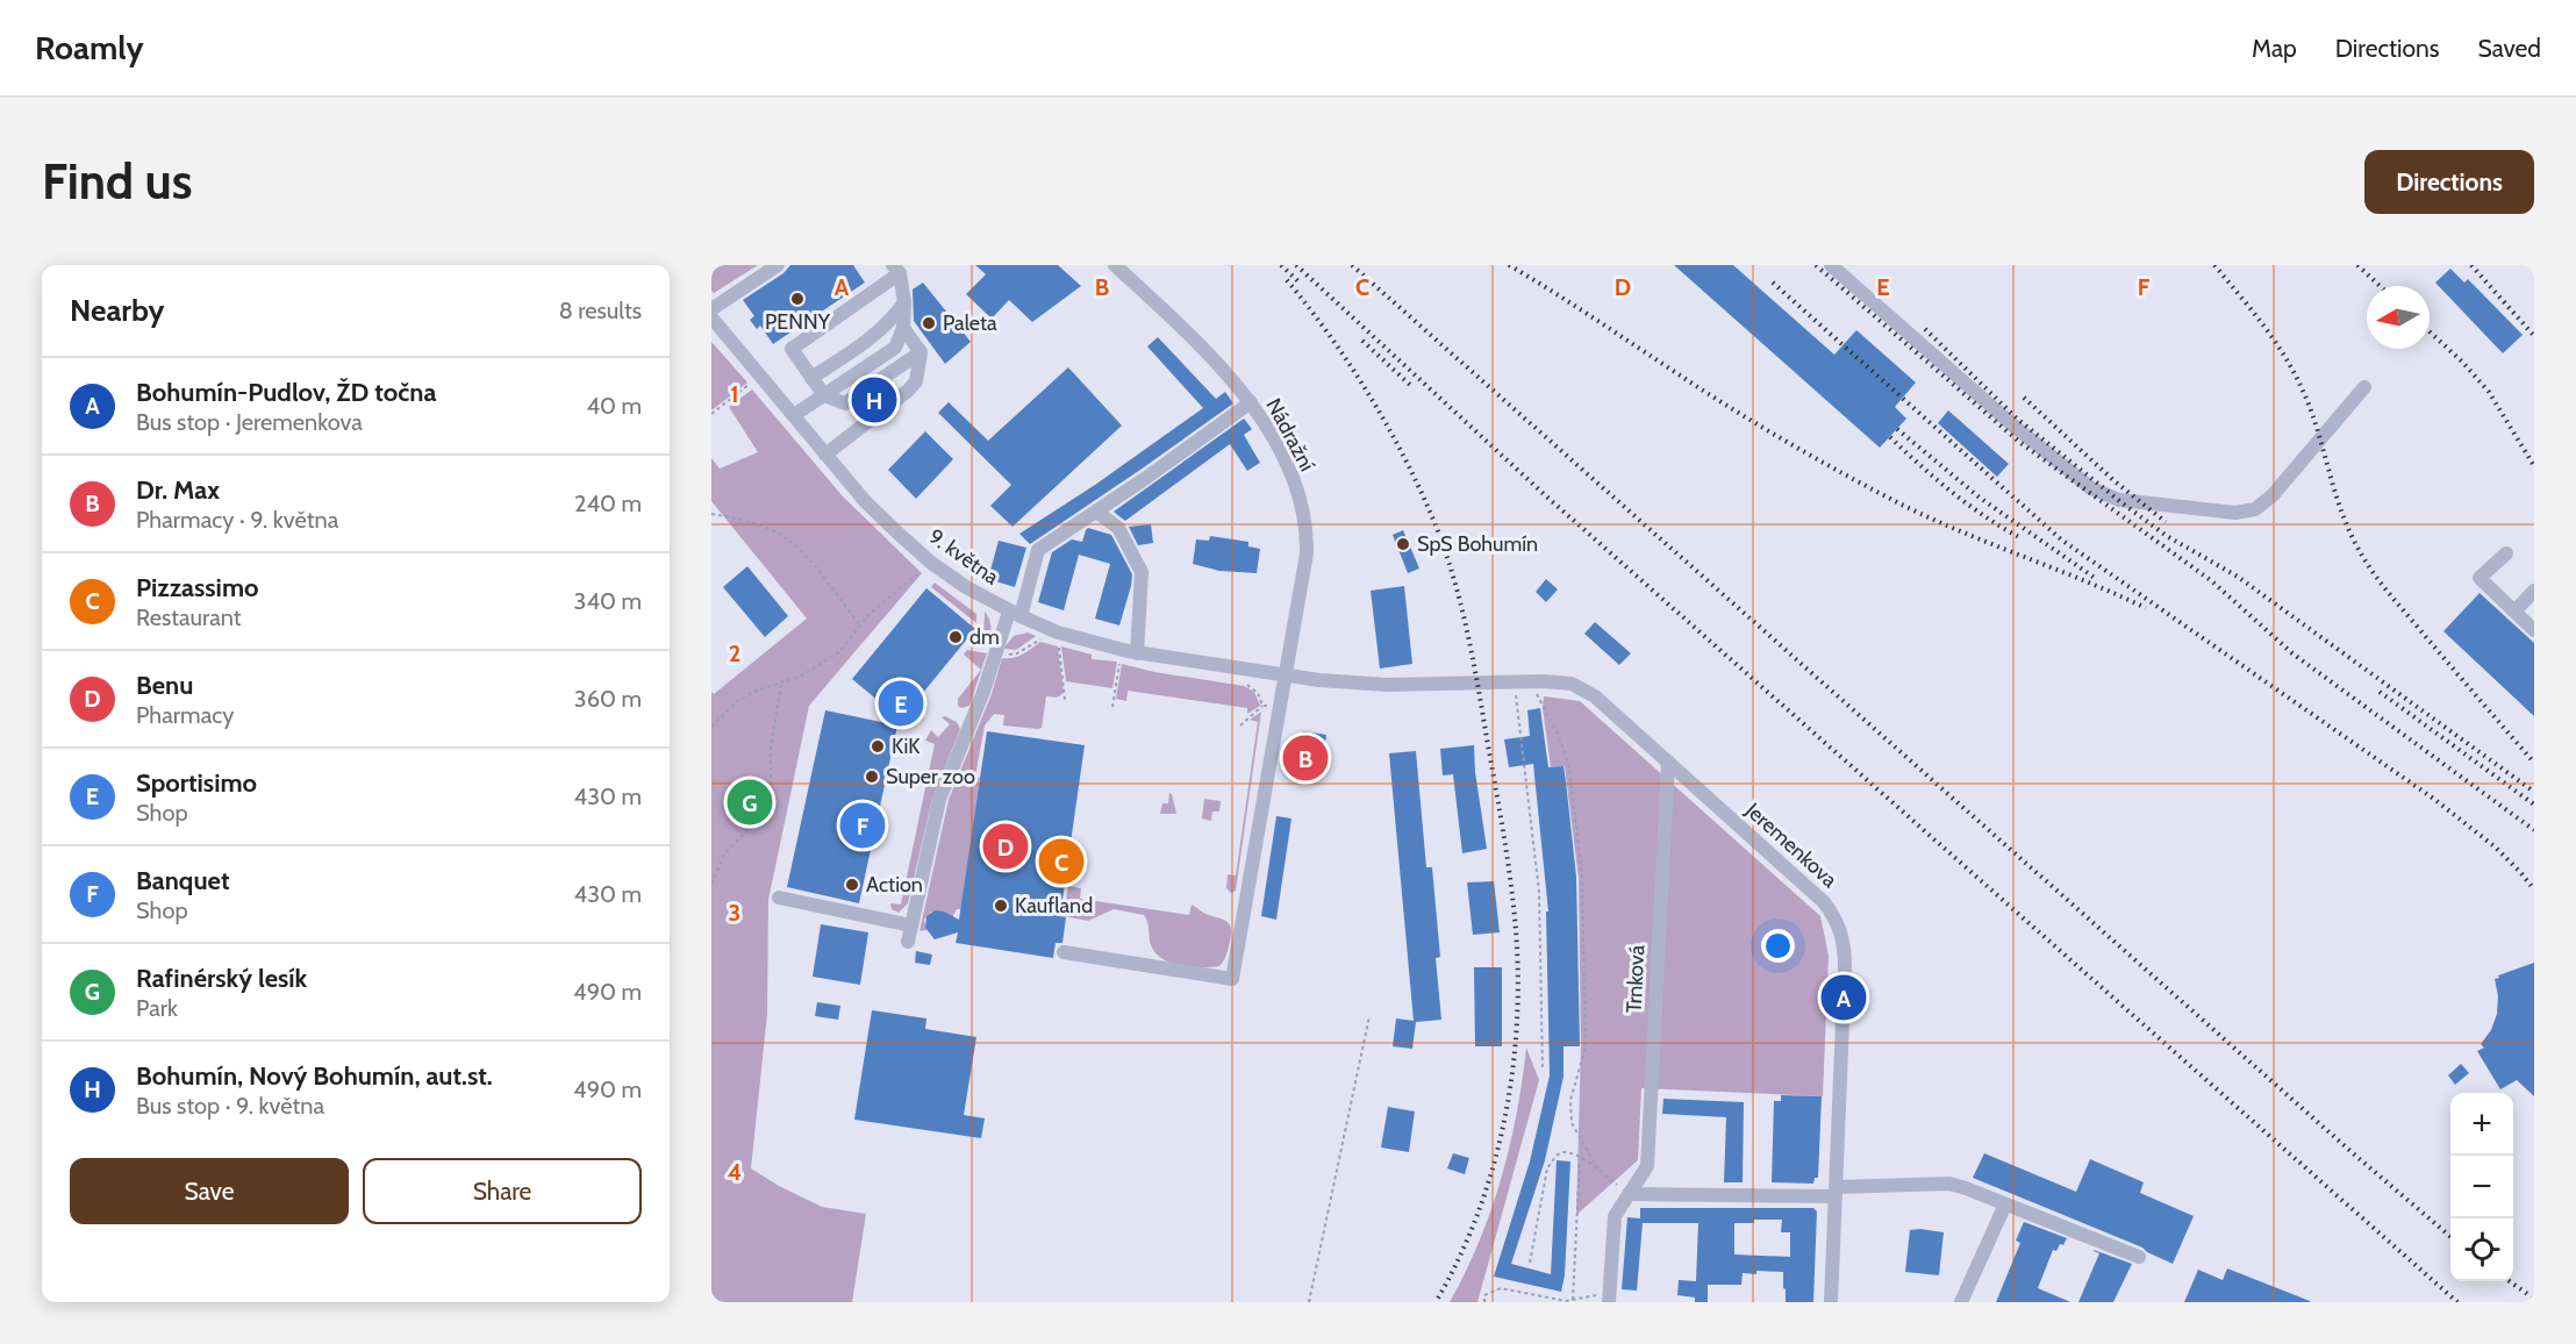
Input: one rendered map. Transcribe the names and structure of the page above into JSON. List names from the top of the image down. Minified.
{"streets":{"street":["Nádražní","9. května","Jeremenkova","Trnková"]},"crossings":[["Nádražní","9. května"],["9. května","Jeremenkova"],["Jeremenkova","Trnková"]],"places":["PENNY","Paleta","SpS Bohumín","dm","KiK","Super zoo","Action","Kaufland"],"north":"left","page":{"header":"Roamly","nav":["Map","Directions","Saved"],"buttons":["Directions",["Save","Share"]],"title":"Find us","heading":["Nearby","8 results"],"list":[{"mark":"A","name":"Bohumín-Pudlov, ŽD točna","note":"Bus stop · Jeremenkova","value":"40 m"},{"mark":"B","name":"Dr. Max","note":"Pharmacy · 9. května","value":"240 m"},{"mark":"C","name":"Pizzassimo","note":"Restaurant","value":"340 m"},{"mark":"D","name":"Benu","note":"Pharmacy","value":"360 m"},{"mark":"E","name":"Sportisimo","note":"Shop","value":"430 m"},{"mark":"F","name":"Banquet","note":"Shop","value":"430 m"},{"mark":"G","name":"Rafinérský lesík","note":"Park","value":"490 m"},{"mark":"H","name":"Bohumín, Nový Bohumín, aut.st.","note":"Bus stop · 9. května","value":"490 m"}],"pins":["H","E","B","G","F","D","C","A"],"map_buttons":["+","−"]},"grid":{"columns":["A","B","C","D","E","F"],"rows":["1","2","3","4"]}}
